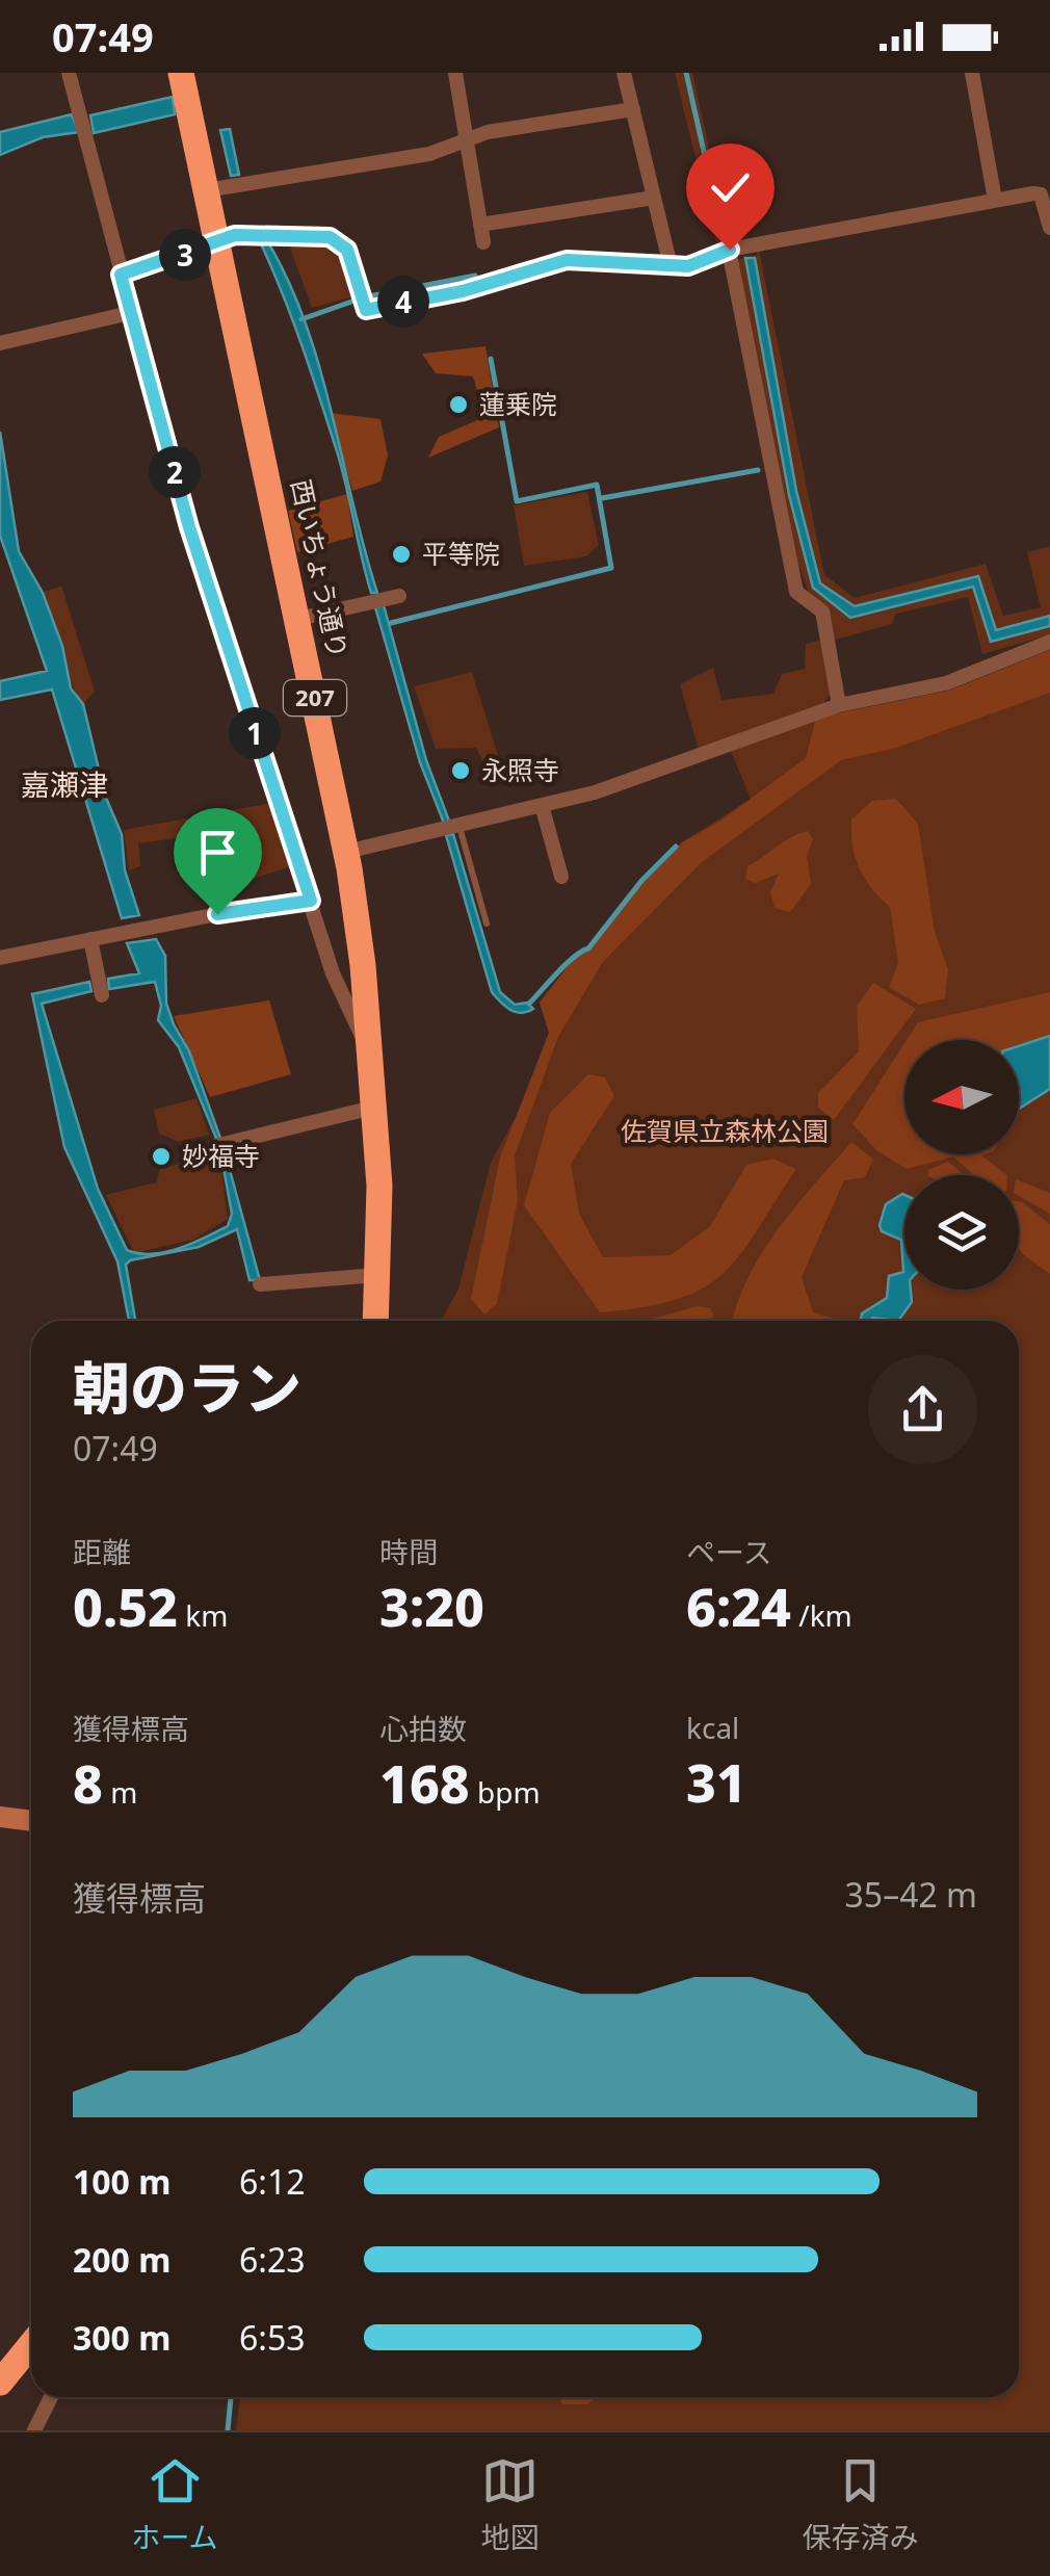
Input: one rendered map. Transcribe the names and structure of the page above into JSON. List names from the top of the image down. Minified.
{"streets":{"highway":["西いちょう通り","207"]},"districts":["嘉瀬津"],"parks":["佐賀県立森林公園"],"places":["蓮乗院","平等院","永照寺","妙福寺"],"north":"left","page":{"status":"07:49","pins":["3","4","2","1"],"heading":["朝のラン","07:49"],"stats":[["距離","0.52 km"],["時間","3:20"],["ペース","6:24 /km"],["獲得標高","8 m"],["心拍数","168 bpm"],["kcal","31"]],"chart":["獲得標高","35–42 m"],"list":[{"name":"100 m","note":"6:12"},{"name":"200 m","note":"6:23"},{"name":"300 m","note":"6:53"}],"tabs":["ホーム","地図","保存済み"]}}
